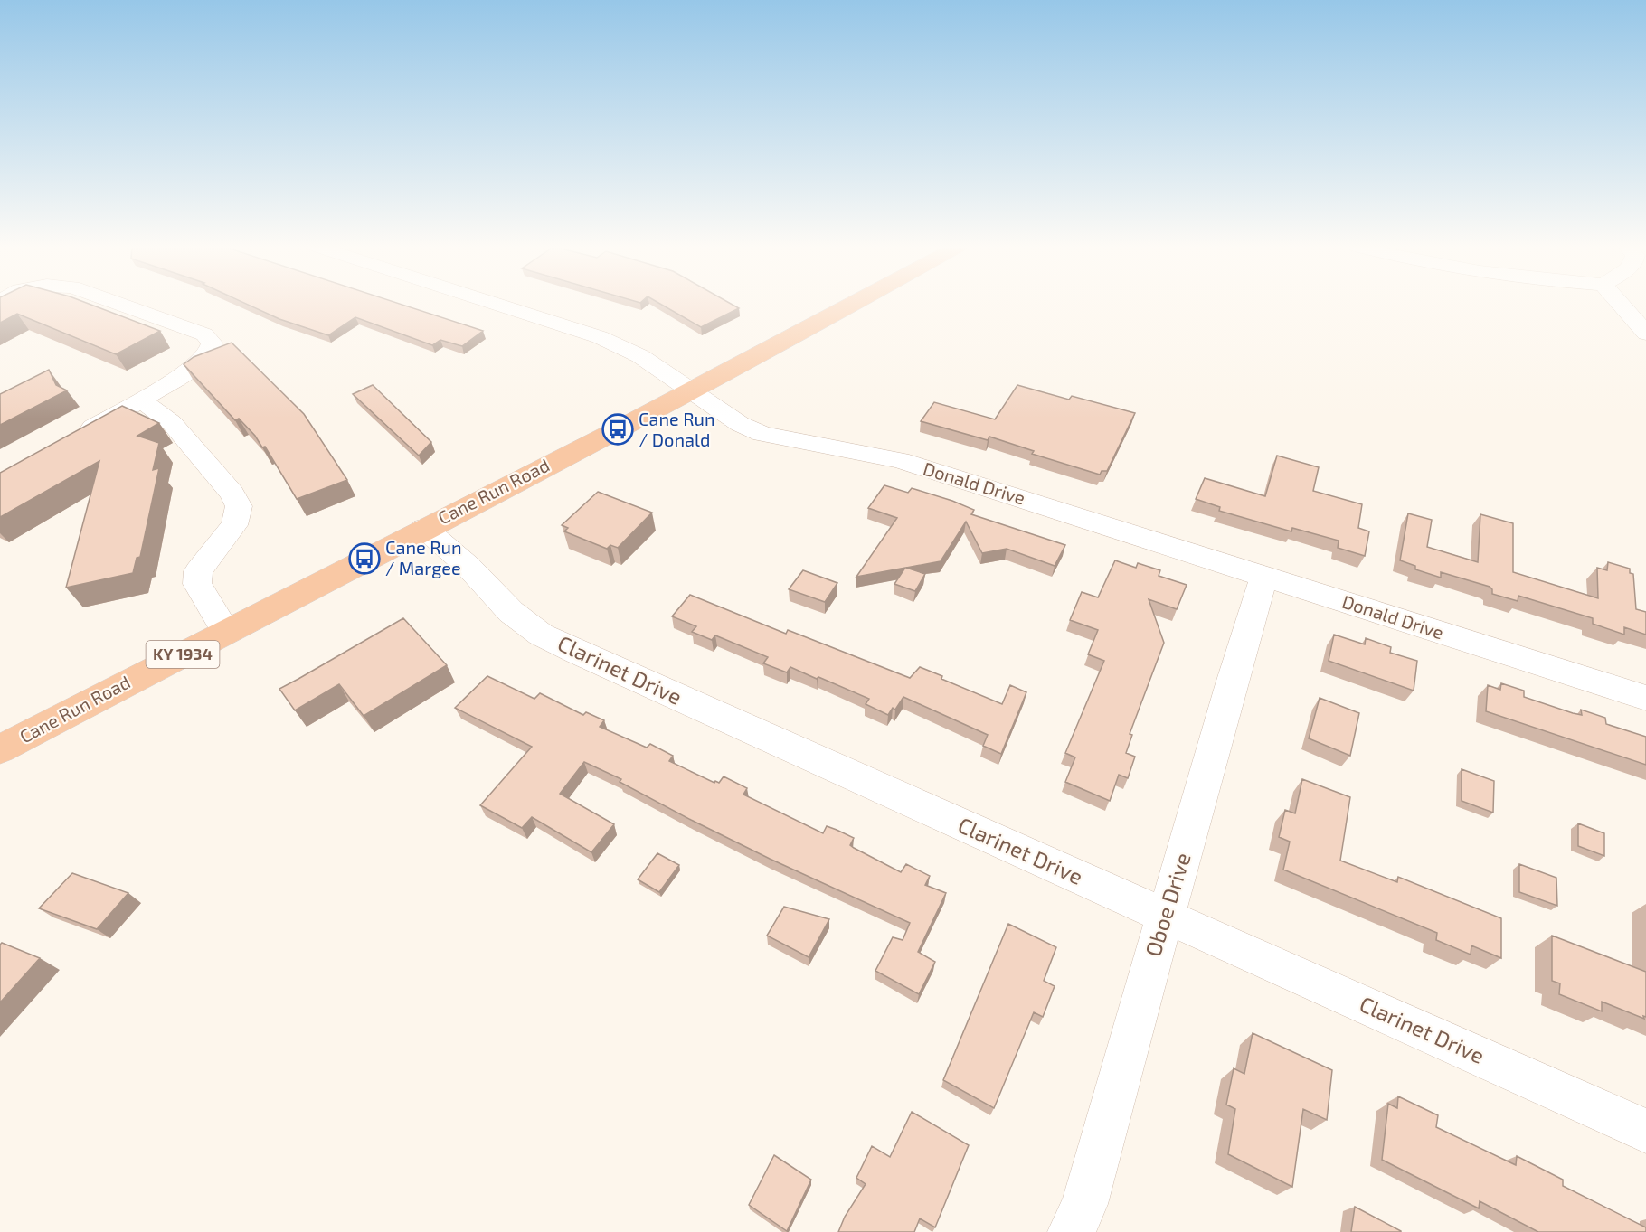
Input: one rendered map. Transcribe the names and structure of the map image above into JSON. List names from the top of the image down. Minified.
{"streets":{"highway":["Cane Run Road","KY 1934"],"street":["Donald Drive","Clarinet Drive","Oboe Drive"]},"crossings":[["Donald Drive","Cane Run Road"],["Donald Drive","Oboe Drive"],["Cane Run Road","Clarinet Drive"],["Clarinet Drive","Oboe Drive"]],"places":{"bus stop":["Cane Run / Donald","Cane Run / Margee"]}}
